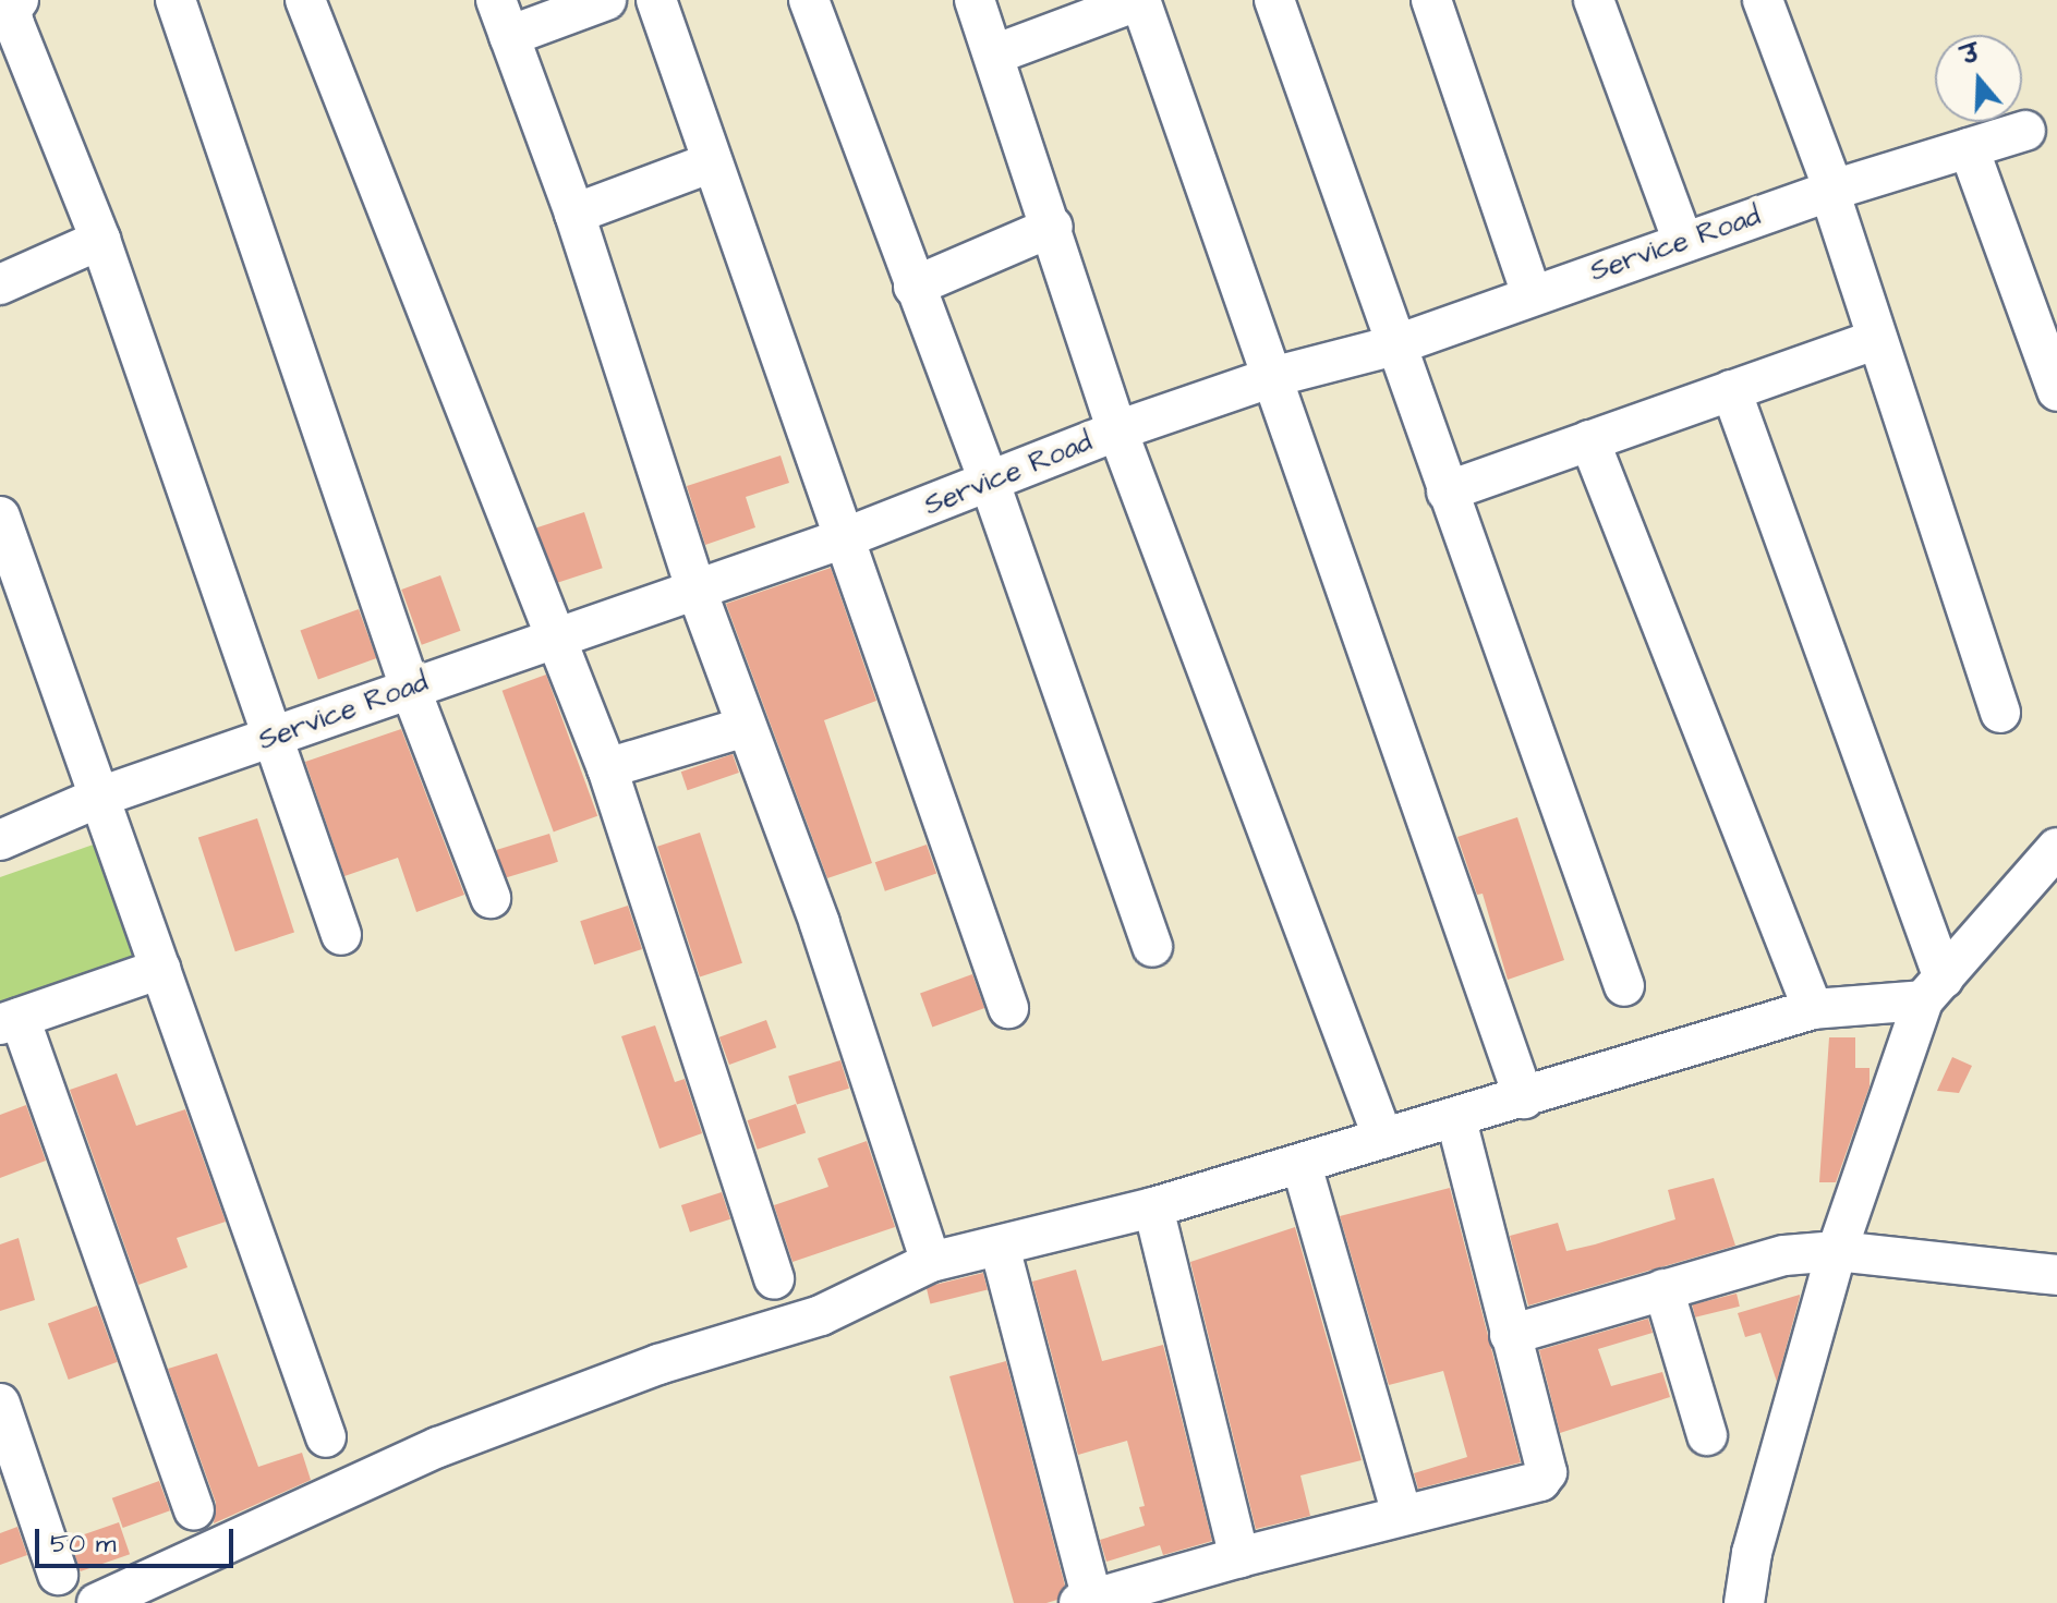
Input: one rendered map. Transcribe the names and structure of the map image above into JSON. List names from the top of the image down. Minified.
{"streets":{"street":["Service Road"]},"scale_bar":"50 m","north":"top"}
